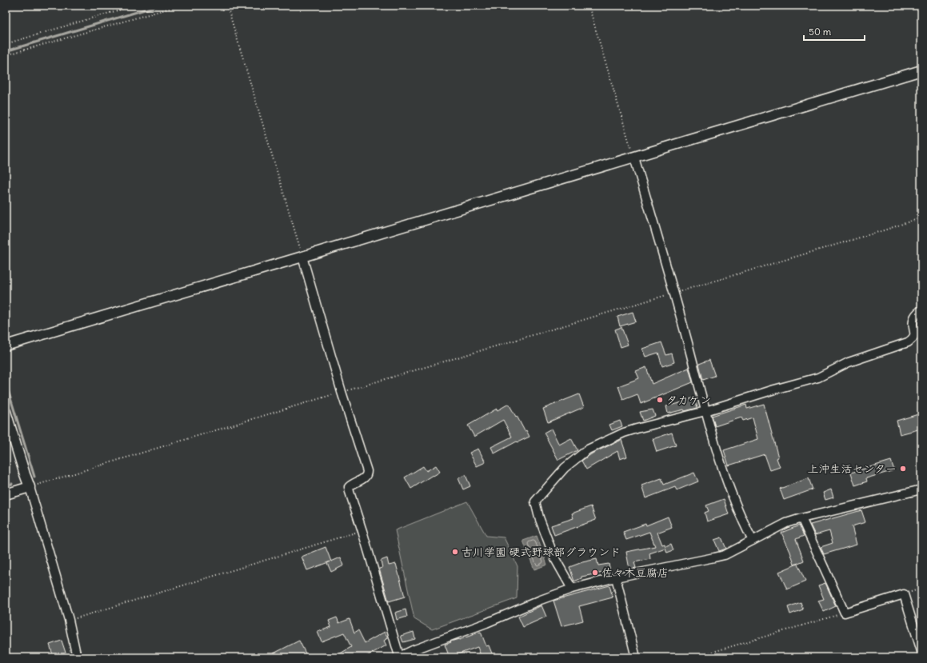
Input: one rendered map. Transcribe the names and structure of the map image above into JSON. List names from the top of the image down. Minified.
{"places":["タカケン","上沖生活センター","古川学園 硬式野球部グラウンド","佐々木豆腐店"],"scale_bar":"50 m"}
